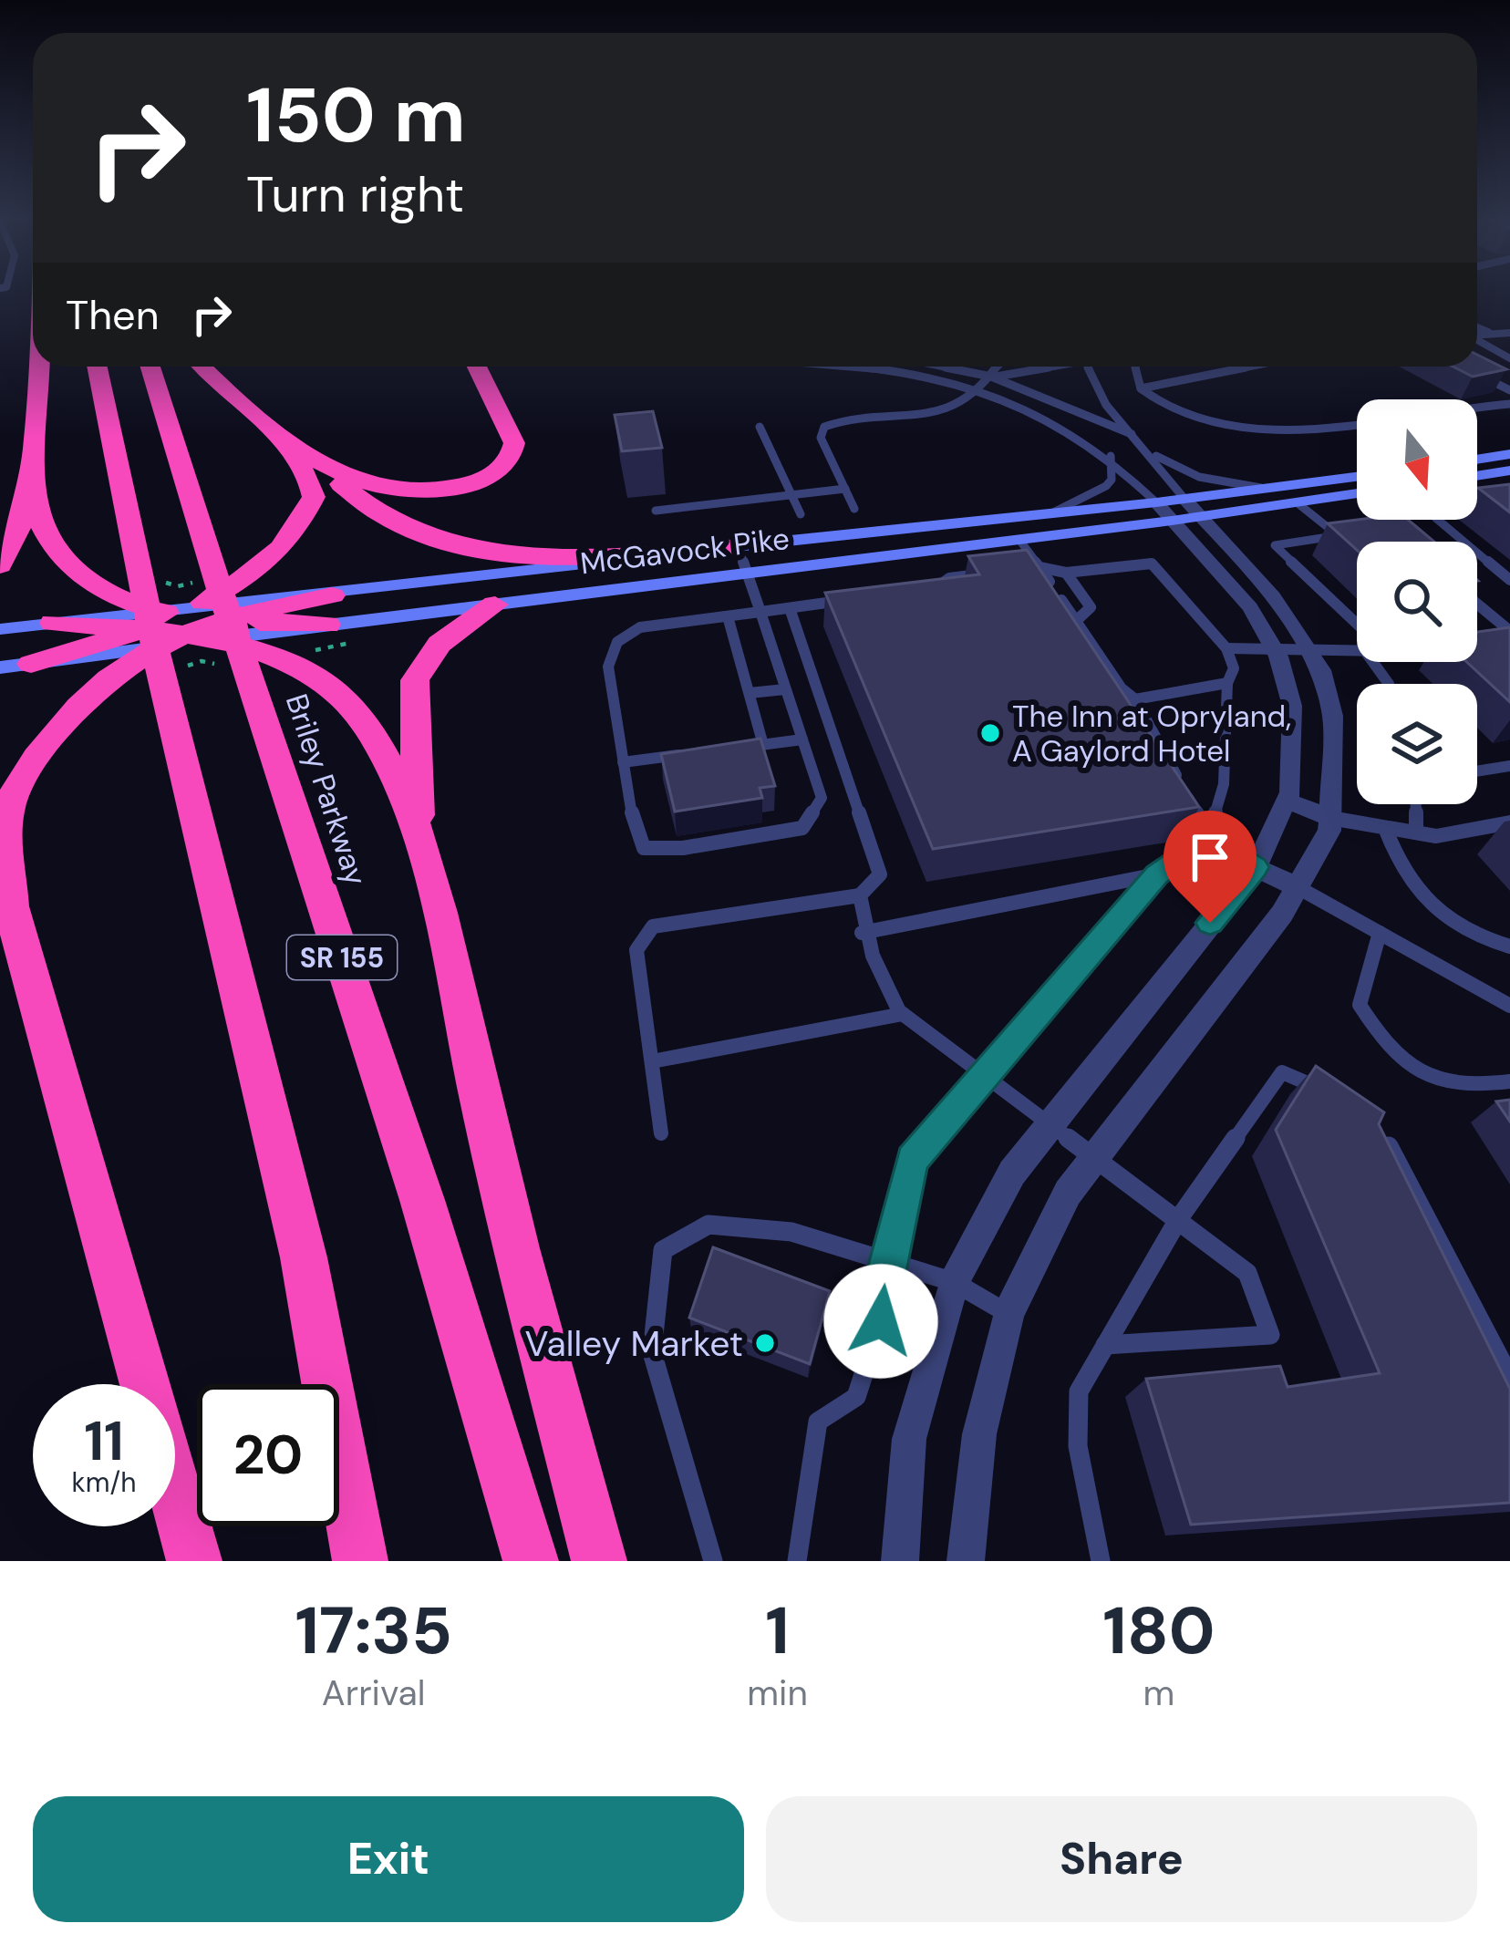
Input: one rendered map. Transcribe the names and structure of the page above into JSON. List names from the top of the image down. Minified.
{"streets":{"highway":["Briley Parkway","SR 155"],"street":["McGavock Pike"]},"places":["The Inn at Opryland, A Gaylord Hotel","Valley Market"],"north":"bottom","page":{"turn":["150 m","Turn right"],"then":"Then","speed":"11 km/h","limit":"20","eta":["17:35","Arrival","1","min","180","m"],"buttons":["Exit","Share"]}}
